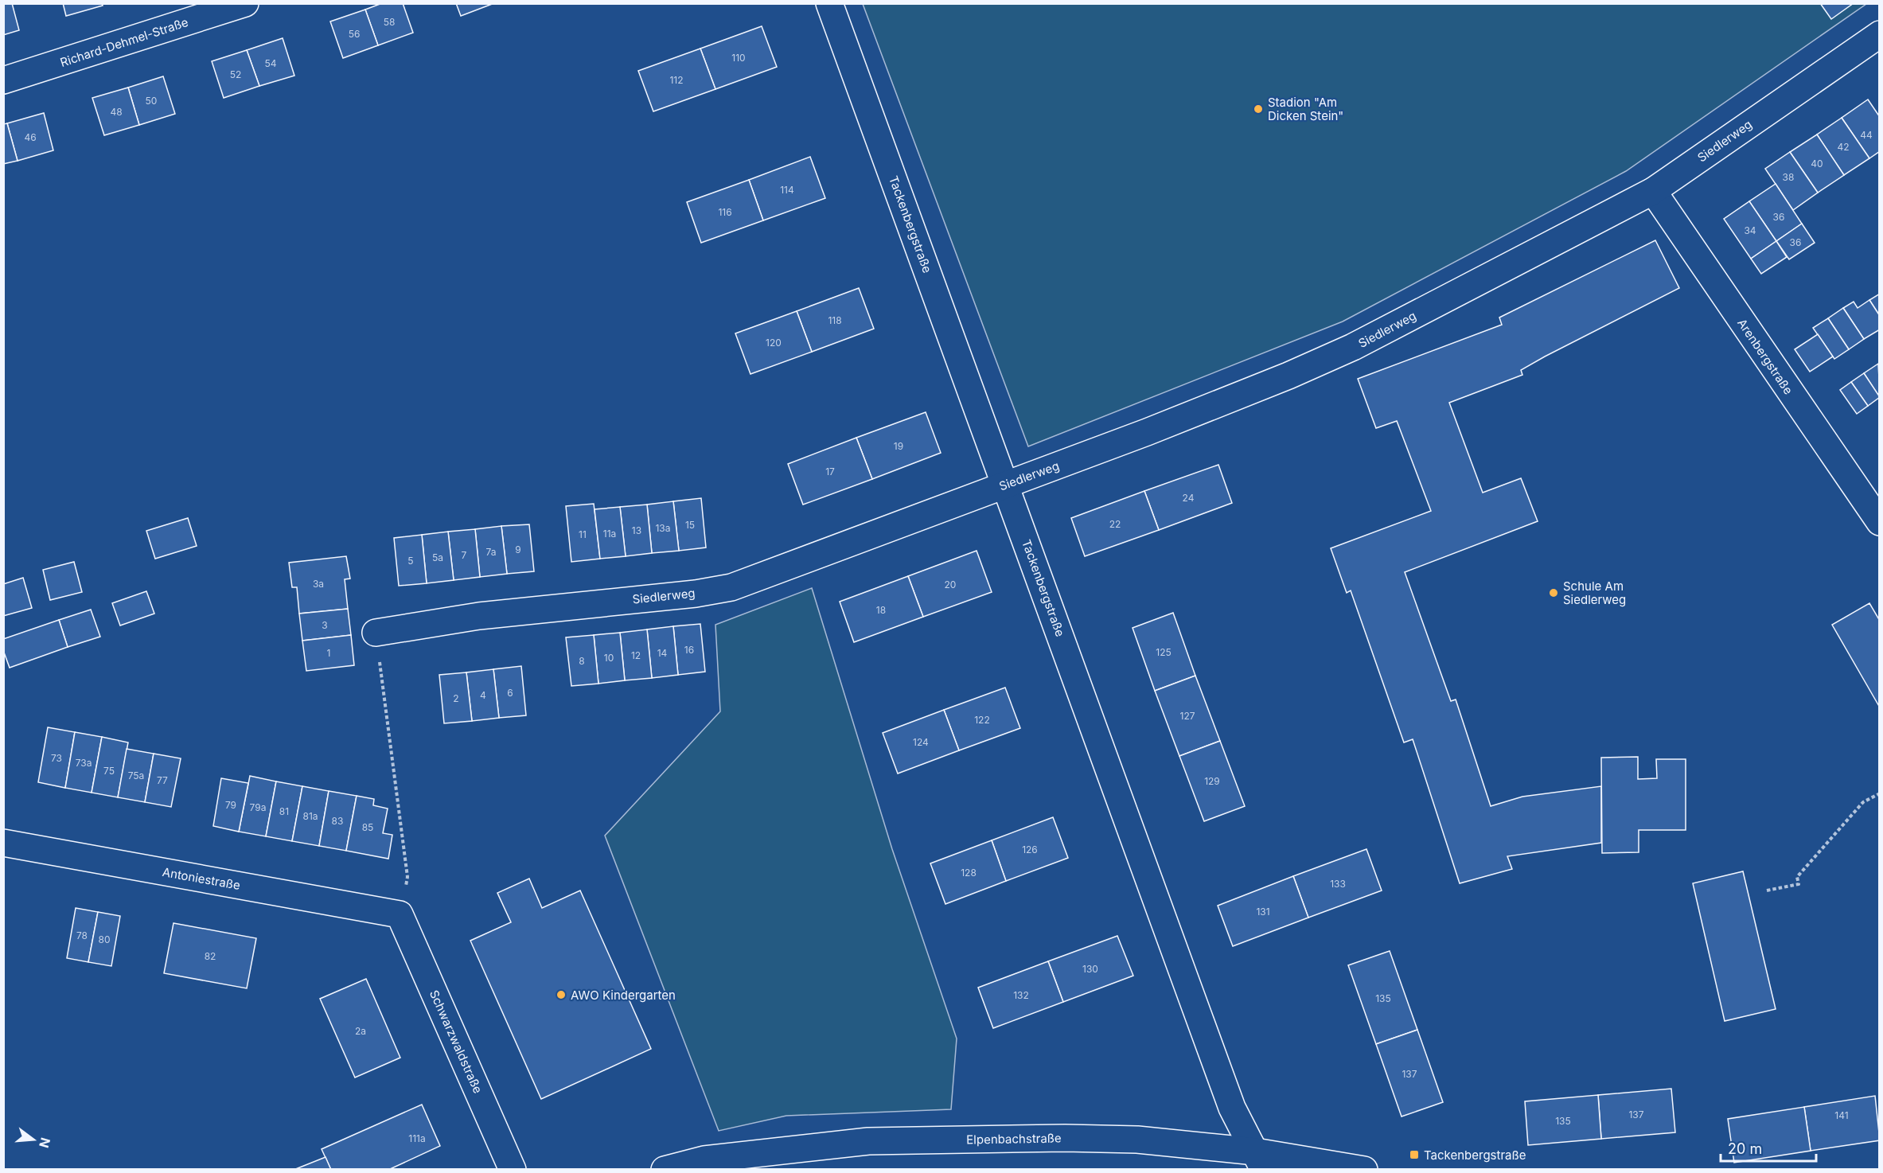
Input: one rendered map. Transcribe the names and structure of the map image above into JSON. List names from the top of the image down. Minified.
{"streets":{"street":["Richard-Dehmel-Straße","Siedlerweg","Tackenbergstraße","Arenbergstraße","Antoniestraße","Schwarzwaldstraße","Elpenbachstraße"]},"crossings":[["Siedlerweg","Tackenbergstraße"],["Siedlerweg","Arenbergstraße"],["Tackenbergstraße","Elpenbachstraße"],["Antoniestraße","Schwarzwaldstraße"]],"places":{"other":["Stadion \"Am Dicken Stein\"","Schule Am Siedlerweg","AWO Kindergarten"],"transit":["Tackenbergstraße"]},"house_numbers":["58","56","110","54","52","112","50","48","44","46","42","40","38","114","116","36","34","36","118","120","19","17","24","22","15","13a","13","11a","11","9","7a","7","5a","5","3a","20","18","3","16","125","1","14","12","10","8","6","4","2","127","122","124","73","73a","75","75a","77","129","79","79a","81","81a","83","85","126","128","133","131","78","80","82","130","132","135","2a","137","137","141","135","111a"],"scale_bar":"20 m","north":"right"}
